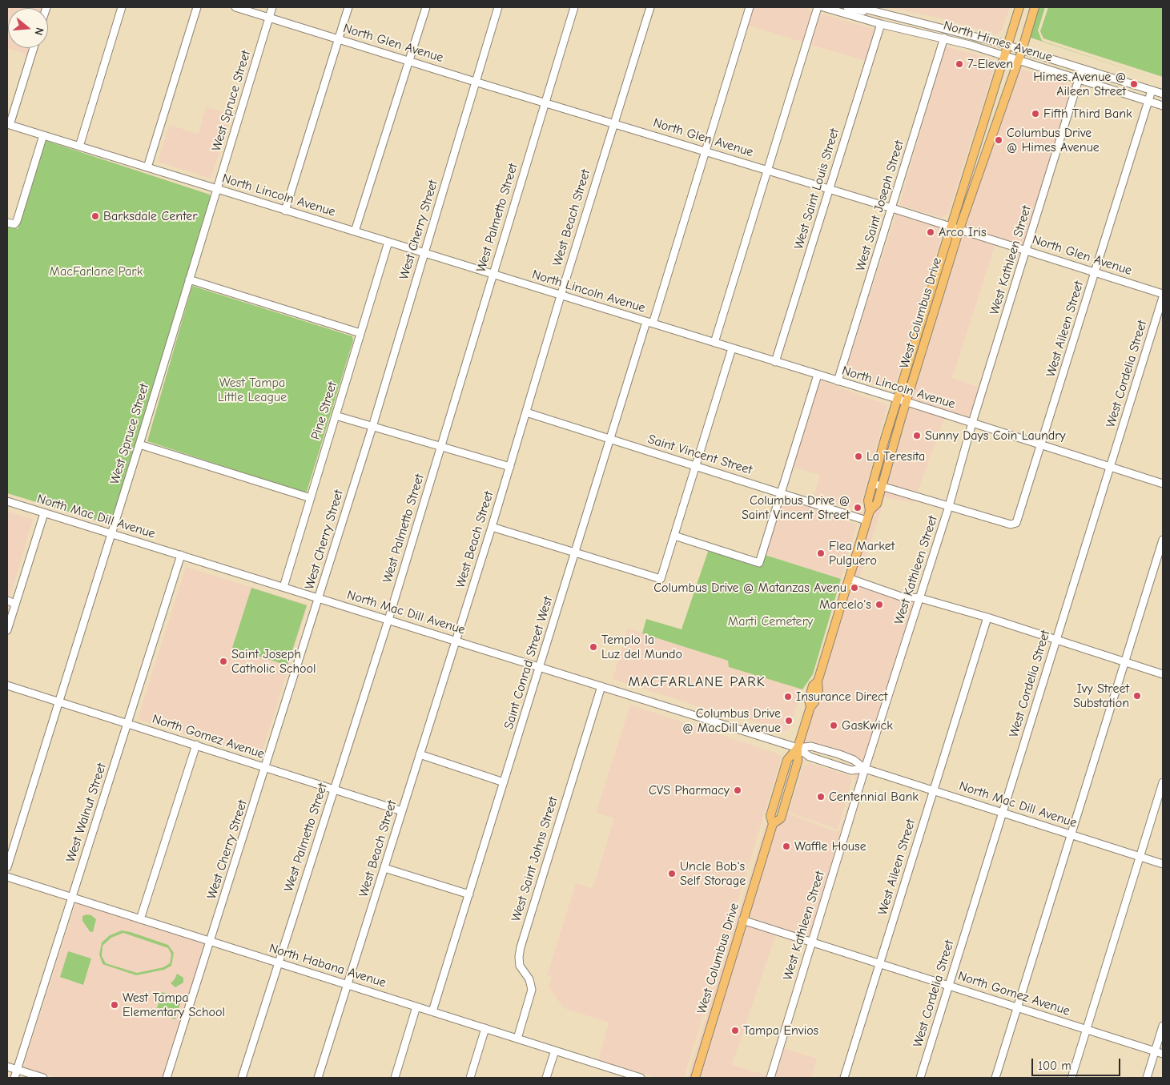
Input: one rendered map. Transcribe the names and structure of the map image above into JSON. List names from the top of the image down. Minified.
{"streets":{"main road":["West Columbus Drive"],"street":["North Himes Avenue","North Glen Avenue","West Spruce Street","West Saint Louis Street","North Lincoln Avenue","West Saint Joseph Street","West Palmetto Street","West Beach Street","West Cherry Street","West Kathleen Street","West Aileen Street","West Cordelia Street","Pine Street","Saint Vincent Street","North Mac Dill Avenue","Saint Conrad Street West","North Gomez Avenue","West Walnut Street","West Saint Johns Street","North Habana Avenue"]},"crossings":[["North Himes Avenue","West Saint Louis Street"],["North Himes Avenue","West Saint Joseph Street"],["North Himes Avenue","West Kathleen Street"],["North Himes Avenue","West Columbus Drive"],["North Himes Avenue","West Aileen Street"],["North Glen Avenue","West Spruce Street"],["North Glen Avenue","West Saint Louis Street"],["North Glen Avenue","West Saint Joseph Street"],["North Glen Avenue","West Palmetto Street"],["North Glen Avenue","West Beach Street"],["North Glen Avenue","West Cherry Street"],["North Glen Avenue","West Kathleen Street"],["North Glen Avenue","West Columbus Drive"],["North Glen Avenue","West Aileen Street"],["North Glen Avenue","West Cordelia Street"],["North Glen Avenue","Saint Conrad Street West"],["West Spruce Street","North Lincoln Avenue"],["West Spruce Street","North Mac Dill Avenue"],["West Spruce Street","North Gomez Avenue"],["West Saint Louis Street","North Lincoln Avenue"],["North Lincoln Avenue","West Saint Joseph Street"],["North Lincoln Avenue","West Palmetto Street"],["North Lincoln Avenue","West Beach Street"],["North Lincoln Avenue","West Cherry Street"],["North Lincoln Avenue","West Kathleen Street"],["North Lincoln Avenue","West Columbus Drive"],["North Lincoln Avenue","West Aileen Street"],["North Lincoln Avenue","West Cordelia Street"],["North Lincoln Avenue","Pine Street"],["North Lincoln Avenue","Saint Conrad Street West"],["West Palmetto Street","North Mac Dill Avenue"],["West Palmetto Street","North Gomez Avenue"],["West Palmetto Street","North Habana Avenue"],["West Beach Street","Saint Vincent Street"],["West Beach Street","North Mac Dill Avenue"],["West Beach Street","North Gomez Avenue"],["West Beach Street","North Habana Avenue"],["West Cherry Street","North Mac Dill Avenue"],["West Cherry Street","North Gomez Avenue"],["West Cherry Street","North Habana Avenue"],["West Kathleen Street","West Aileen Street"],["West Kathleen Street","North Mac Dill Avenue"],["West Kathleen Street","North Gomez Avenue"],["West Columbus Drive","Saint Vincent Street"],["West Columbus Drive","North Mac Dill Avenue"],["West Columbus Drive","North Gomez Avenue"],["West Aileen Street","North Mac Dill Avenue"],["West Aileen Street","North Gomez Avenue"],["West Cordelia Street","North Mac Dill Avenue"],["West Cordelia Street","North Gomez Avenue"],["Pine Street","North Mac Dill Avenue"],["Saint Vincent Street","Saint Conrad Street West"],["North Mac Dill Avenue","Saint Conrad Street West"],["North Mac Dill Avenue","West Walnut Street"],["North Mac Dill Avenue","West Saint Johns Street"],["Saint Conrad Street West","North Habana Avenue"],["North Gomez Avenue","West Walnut Street"],["West Walnut Street","North Habana Avenue"],["West Saint Johns Street","North Habana Avenue"]],"districts":["MACFARLANE PARK"],"parks":["MacFarlane Park","West Tampa Little League","Marti Cemetery"],"places":["7-Eleven","Himes Avenue @ Aileen Street","Fifth Third Bank","Columbus Drive @ Himes Avenue","Barksdale Center","Arco Iris","Sunny Days Coin Laundry","La Teresita","Columbus Drive @ Saint Vincent Street","Flea Market Pulguero","Columbus Drive @ Matanzas Avenu","Marcelo's","Templo la Luz del Mundo","Saint Joseph Catholic School","Ivy Street Substation","Insurance Direct","Columbus Drive @ MacDill Avenue","GasKwick","CVS Pharmacy","Centennial Bank","Waffle House","Uncle Bob's Self Storage","West Tampa Elementary School","Tampa Envios"],"scale_bar":"100 m","north":"right"}
